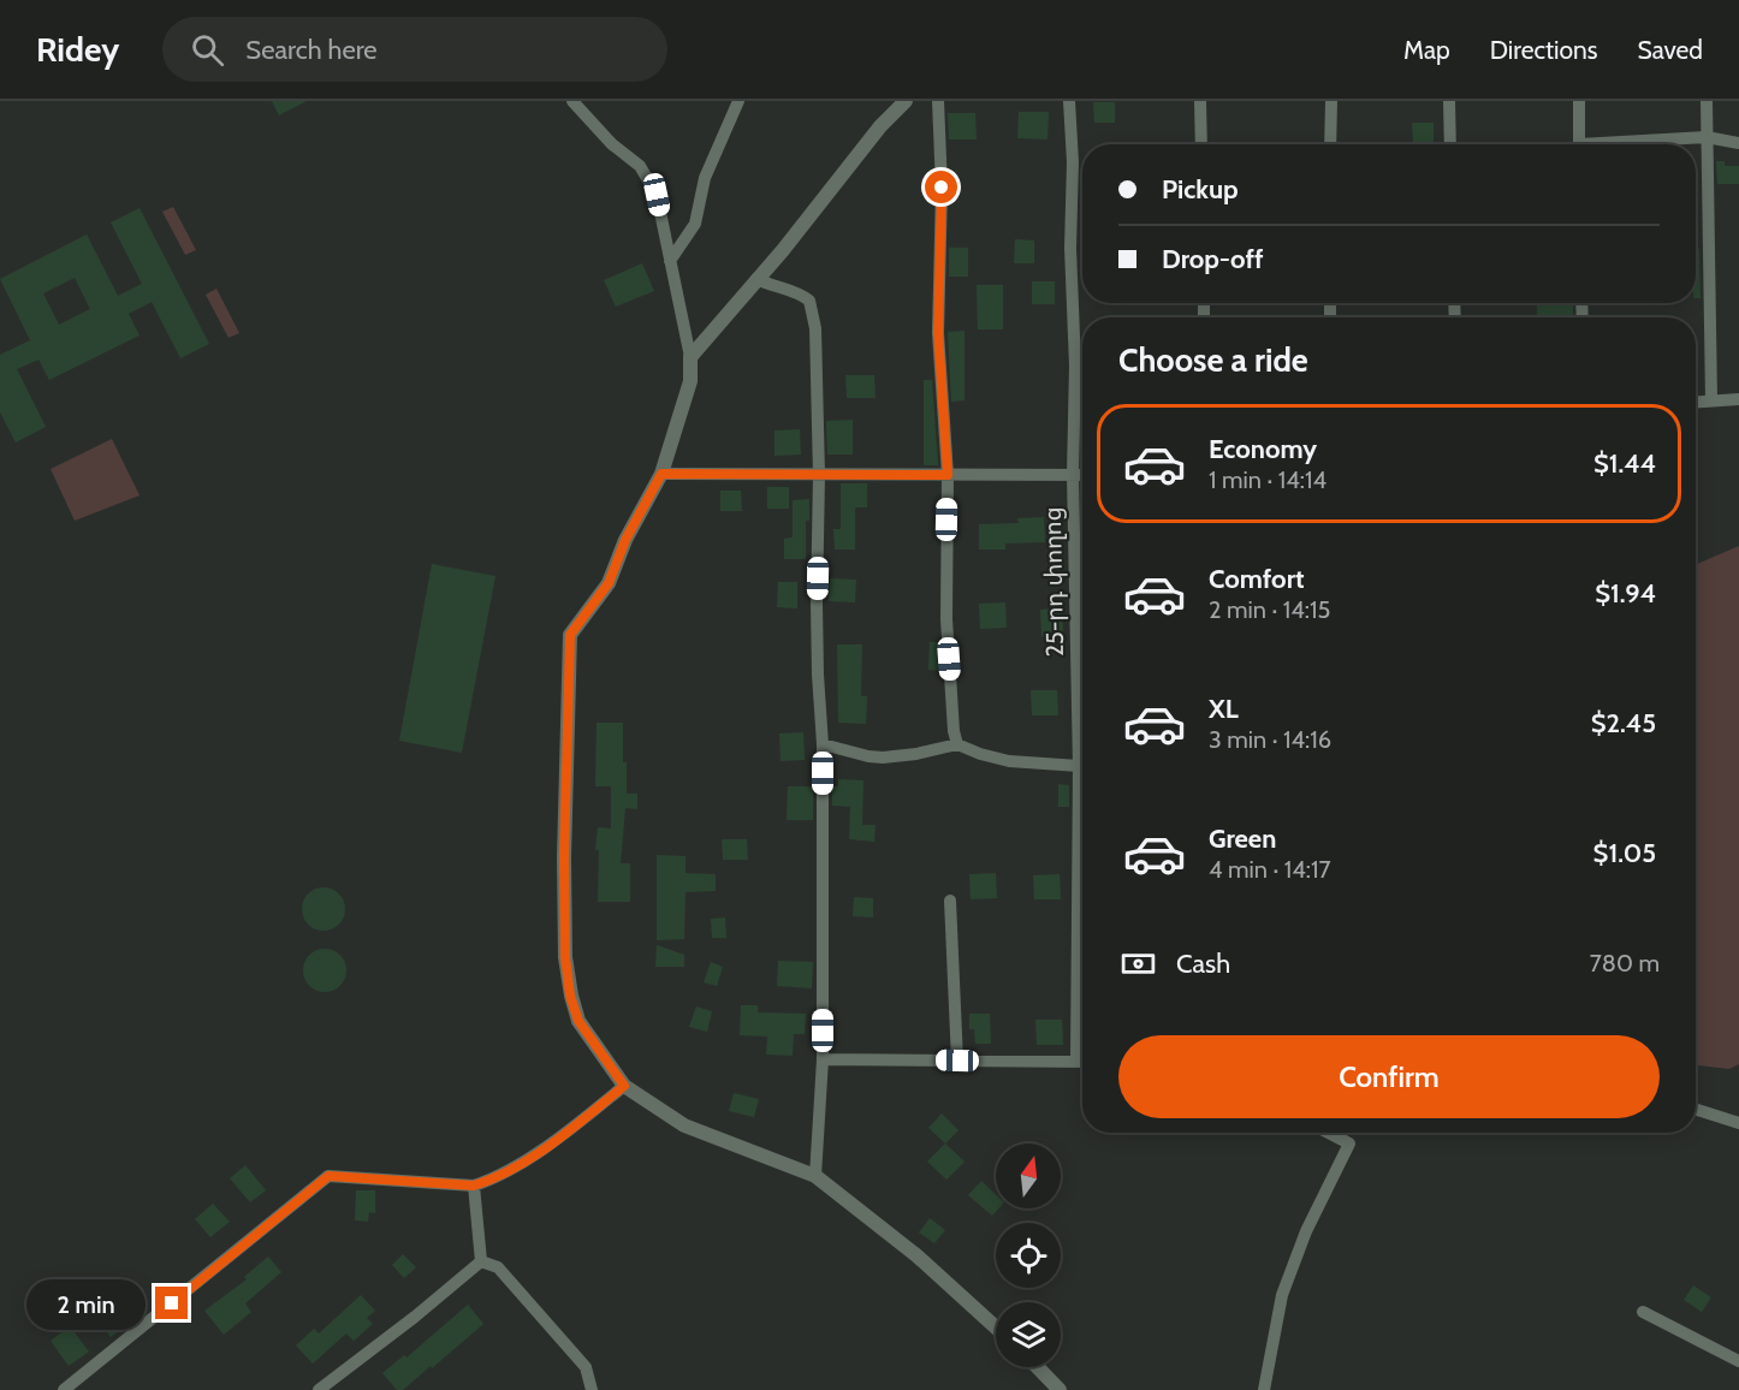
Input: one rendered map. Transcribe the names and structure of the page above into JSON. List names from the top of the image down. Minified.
{"streets":{"street":["25-րդ փողոց"]},"north":"top","page":{"header":"Ridey","search":"Search here","nav":["Map","Directions","Saved"],"banner":["Pickup","Drop-off"],"heading":"Choose a ride","list":[{"name":"Economy","note":"1 min · 14:14","value":"$1.44"},{"name":"Comfort","note":"2 min · 14:15","value":"$1.94"},{"name":"XL","note":"3 min · 14:16","value":"$2.45"},{"name":"Green","note":"4 min · 14:17","value":"$1.05"}],"pay":["Cash","780 m"],"buttons":"Confirm","bubble":"2 min"}}
